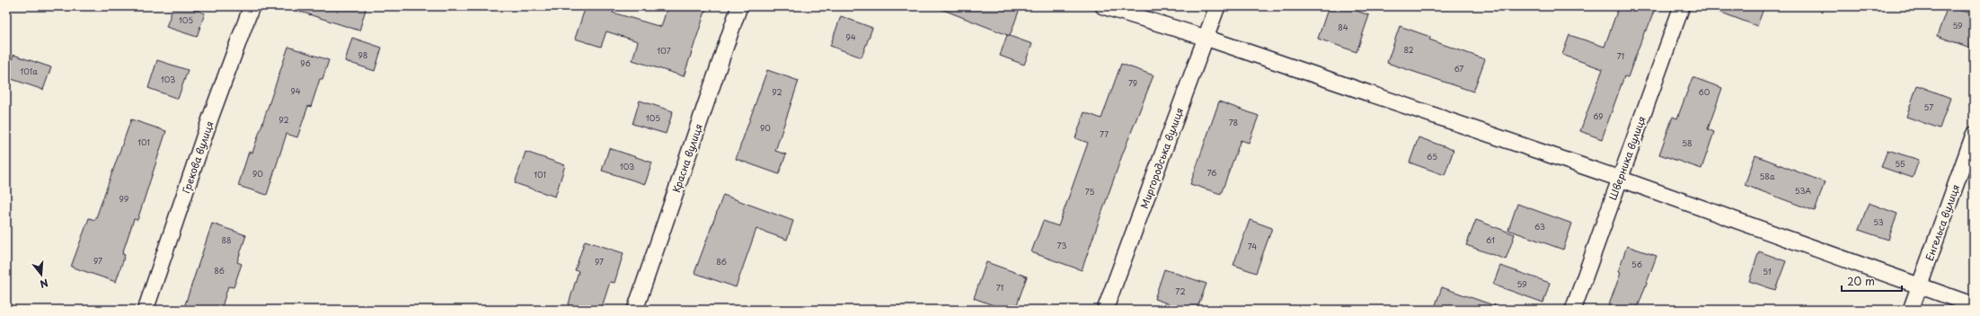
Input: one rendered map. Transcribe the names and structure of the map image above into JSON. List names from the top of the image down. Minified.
{"streets":{"street":["Грекова вулиця","Красна вулиця","Миргородська вулиця","Шверника вулиця","Енгельса вулиця"]},"house_numbers":["105","59","84","94","82","107","98","71","96","67","101а","103","79","94","92","60","57","69","105","92","78","90","77","101","58","65","55","103","76","90","101","58а","53А","75","99","53","63","88","61","73","74","97","97","86","56","86","51","59","71","72"],"scale_bar":"20 m","north":"bottom"}
